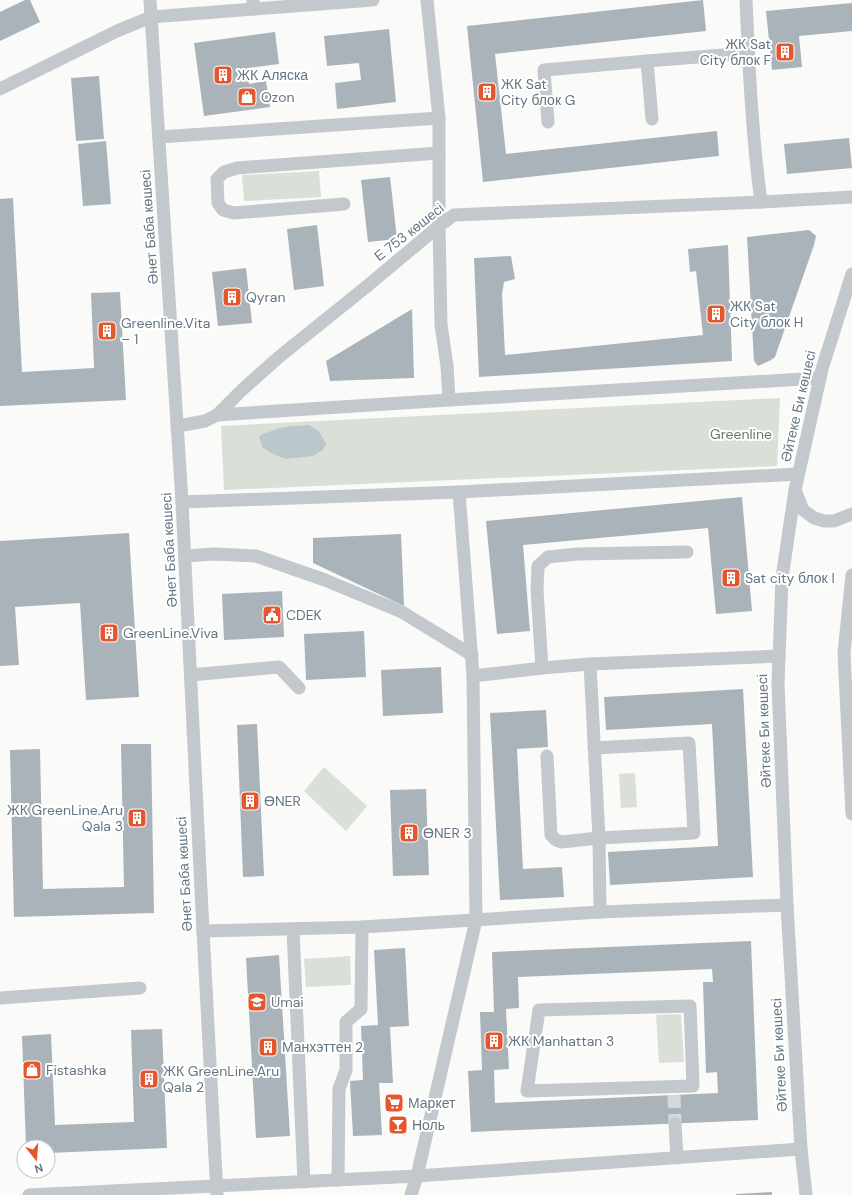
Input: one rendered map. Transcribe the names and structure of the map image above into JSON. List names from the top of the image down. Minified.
{"streets":{"street":["Әнет Баба көшесі","Е 753 көшесі","Әйтеке Би көшесі"]},"crossings":[["Әнет Баба көшесі","Е 753 көшесі"]],"parks":["Greenline"],"places":{"building":["ЖК Sat City блок F","ЖК Аляска","ЖК Sat City блок G","Qyran","ЖК Sat City блок H","Greenline.Vita – 1","Sat city блок I","GreenLine.Viva","ӨNER","ЖК GreenLine.Aru Qala 3","ӨNER 3","ЖК Manhattan 3","Манхэттен 2","ЖК GreenLine.Aru Qala 2"],"shop":["Ozon","Fistashka"],"public building":["CDEK"],"school or university":["Umai"],"supermarket":["Маркет"],"bar":["Ноль"]},"north":"bottom"}
